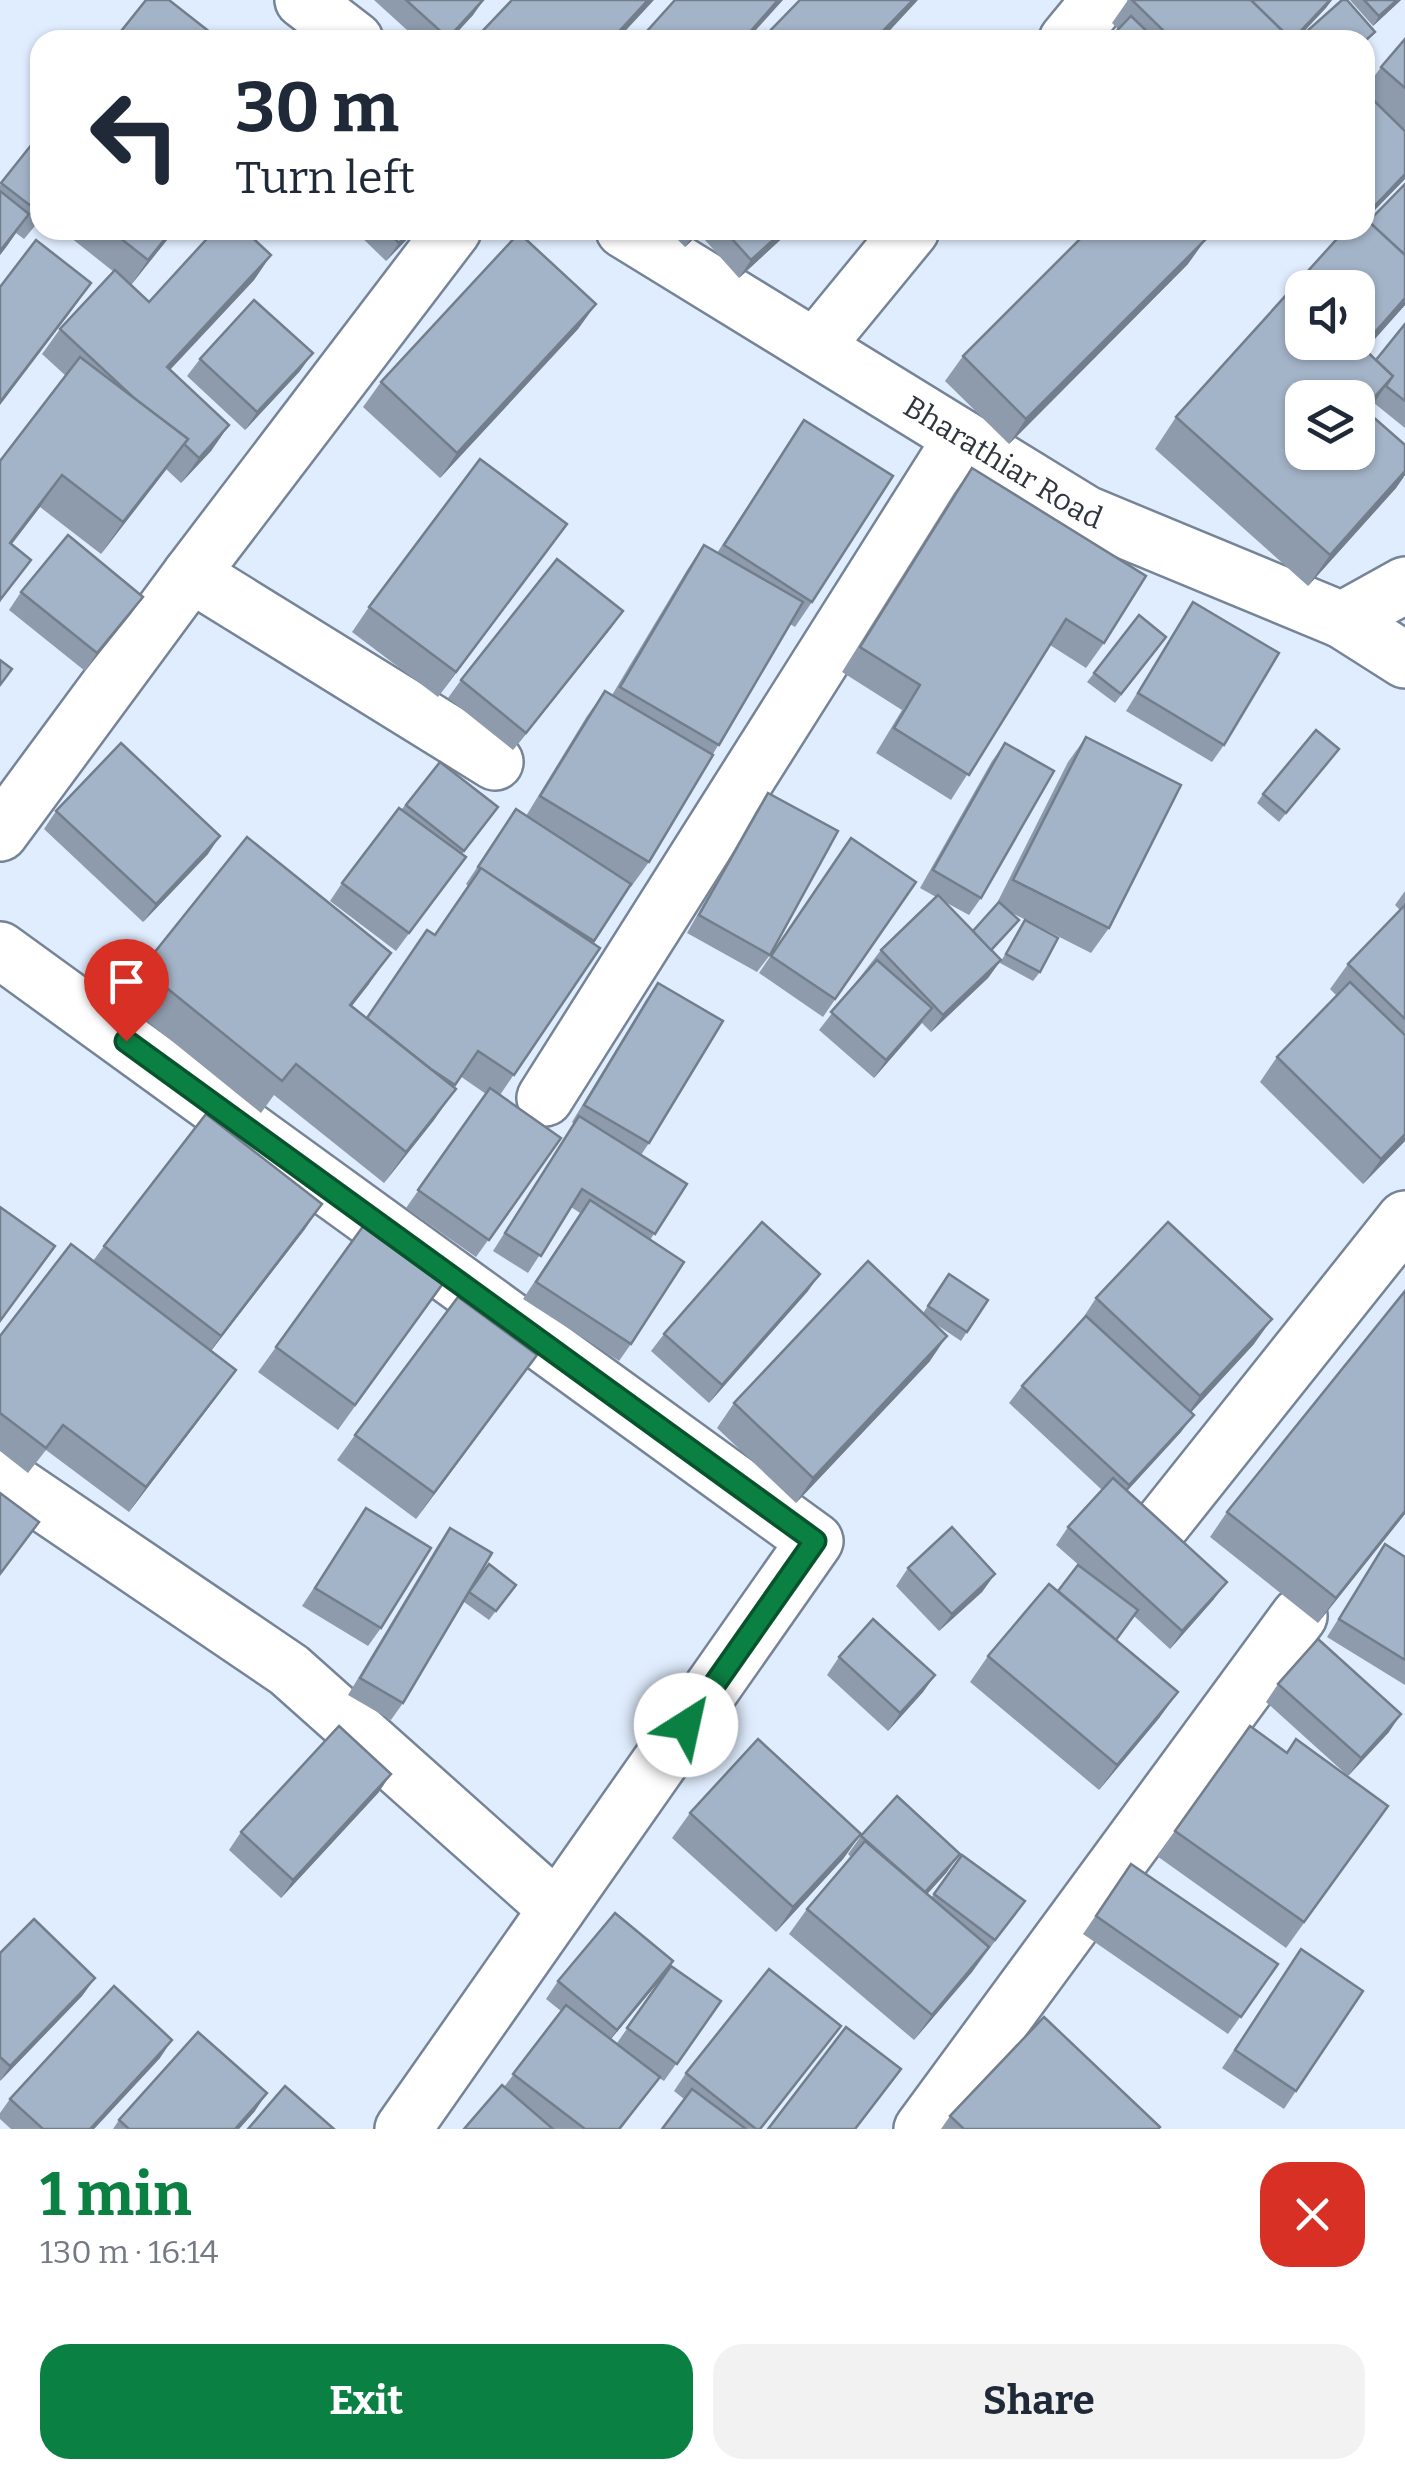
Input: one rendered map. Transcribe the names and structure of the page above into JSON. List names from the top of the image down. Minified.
{"streets":{"street":["Bharathiar Road"]},"page":{"turn":["30 m","Turn left"],"heading":["1 min","130 m · 16:14"],"buttons":["Exit","Share"]}}
